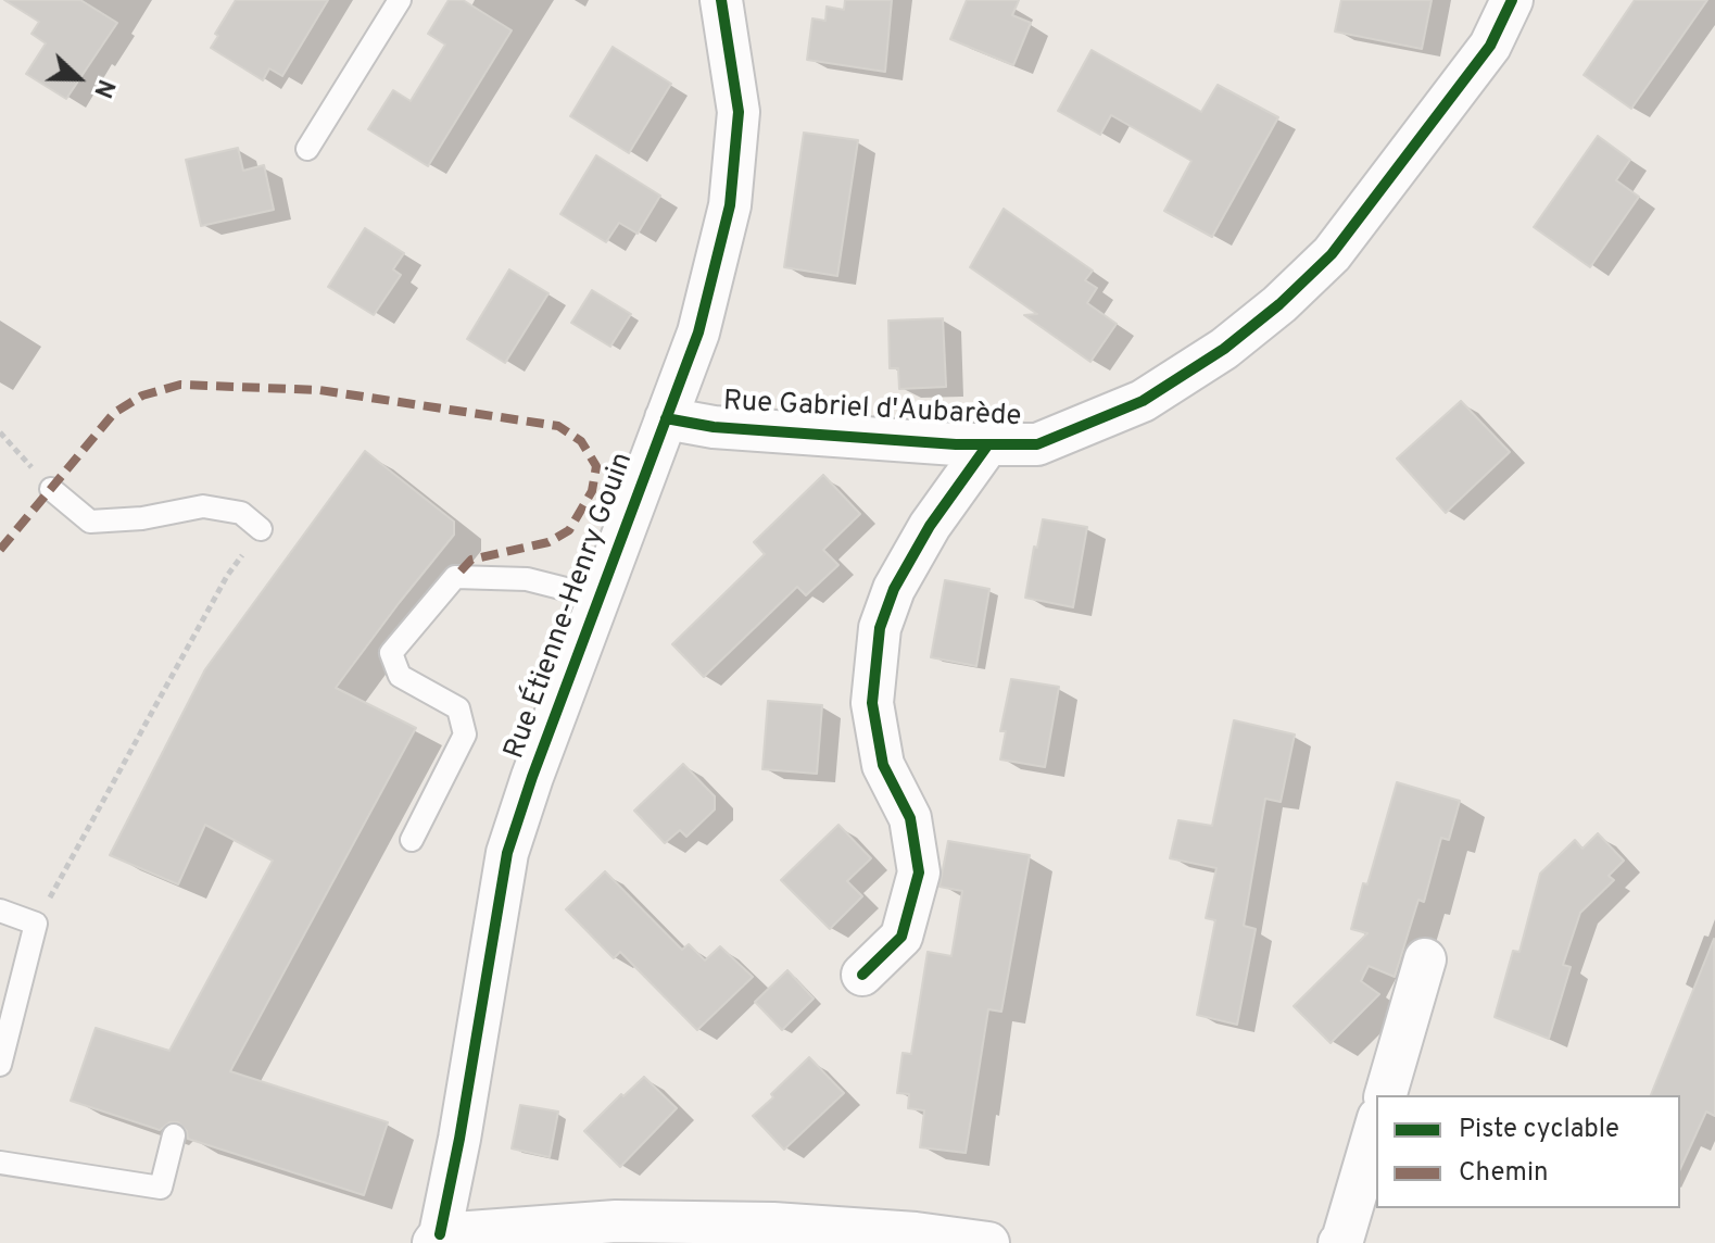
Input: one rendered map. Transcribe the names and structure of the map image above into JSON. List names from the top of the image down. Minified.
{"streets":{"street":["Rue Gabriel d'Aubarède","Rue Étienne-Henry Gouin"]},"crossings":[["Rue Gabriel d'Aubarède","Rue Étienne-Henry Gouin"]],"legend":["Piste cyclable","Chemin"],"north":"right"}
